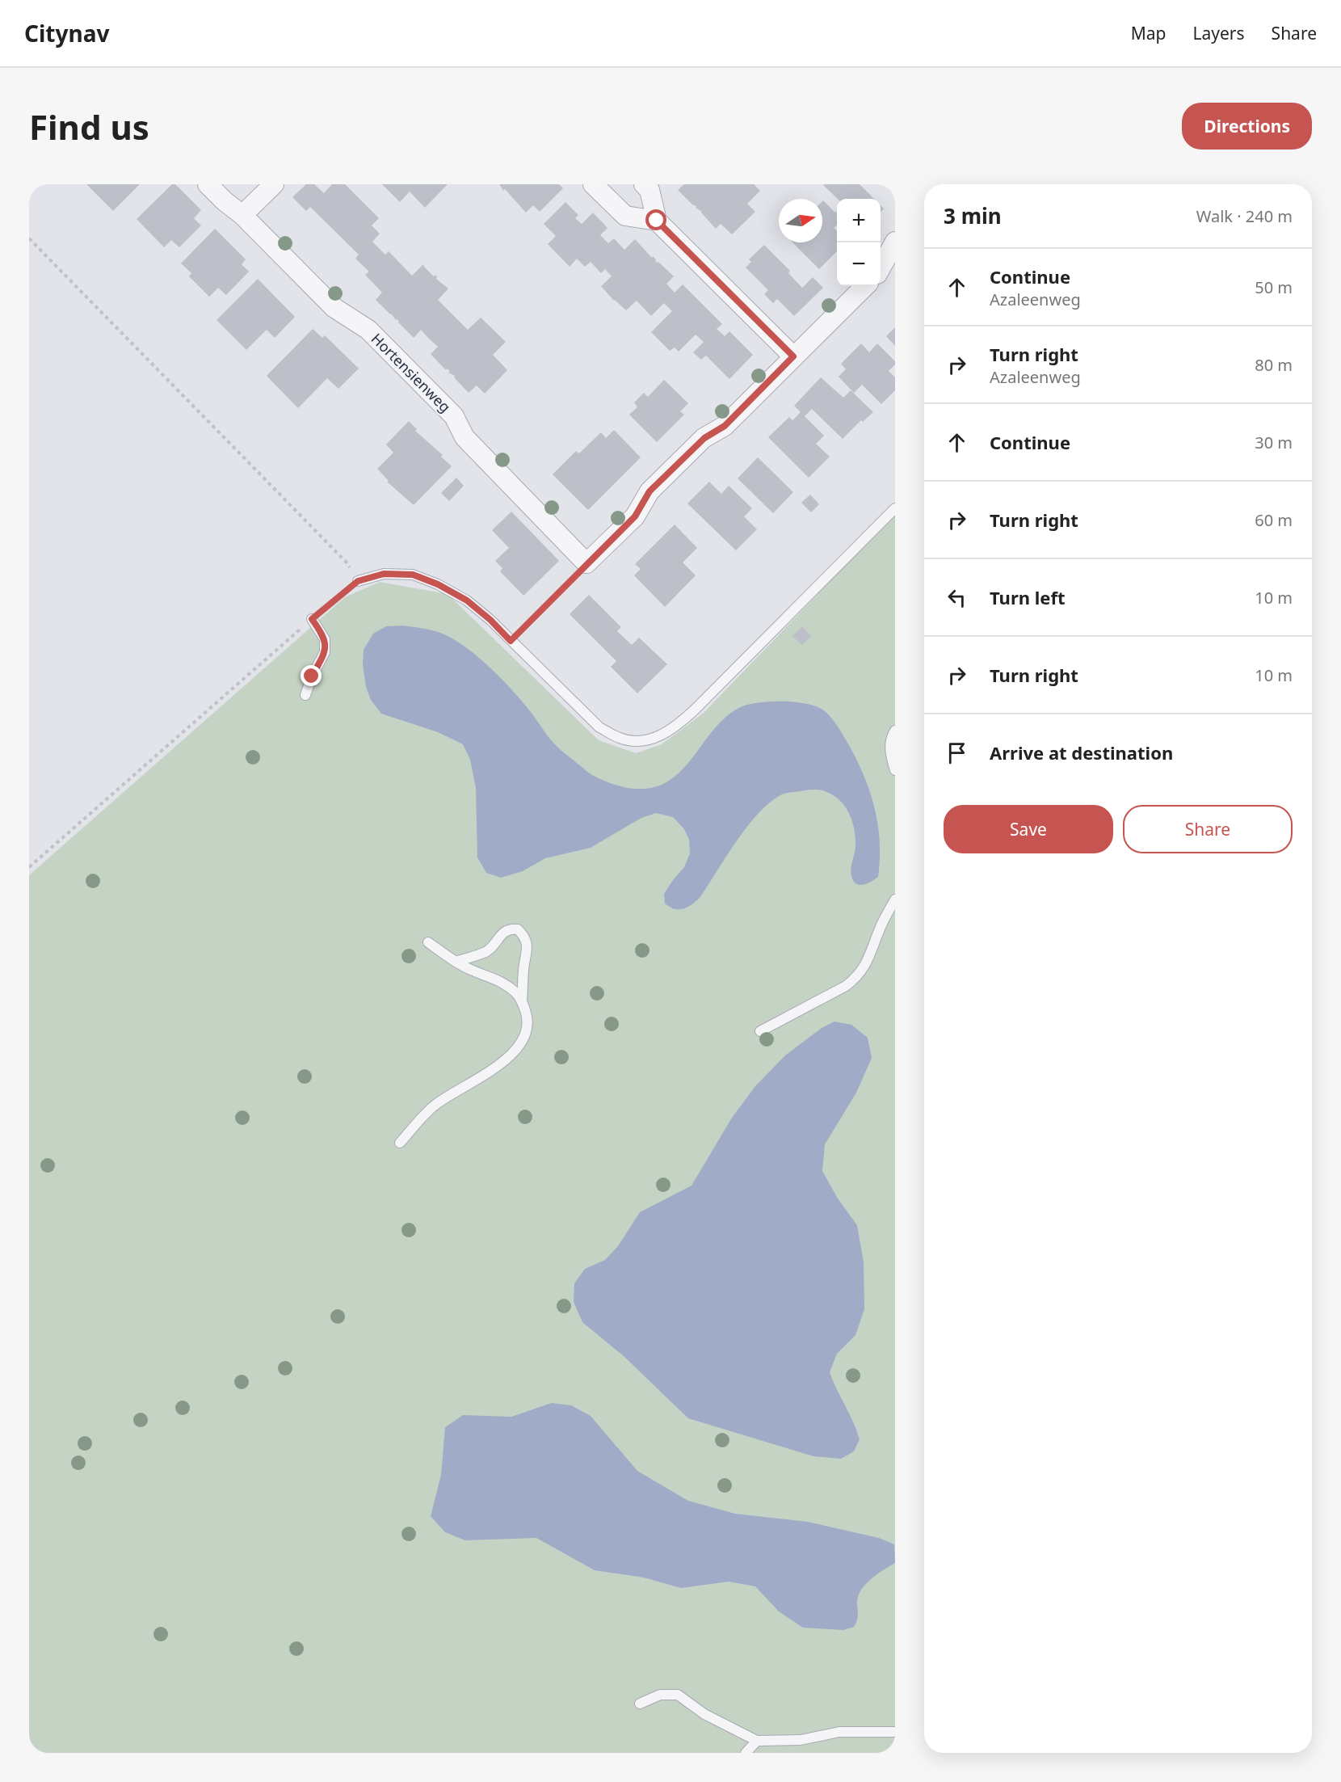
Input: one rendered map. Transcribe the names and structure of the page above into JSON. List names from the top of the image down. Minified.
{"streets":{"street":["Hortensienweg"]},"north":"right","page":{"header":"Citynav","nav":["Map","Layers","Share"],"buttons":["Directions",["Save","Share"]],"title":"Find us","heading":["3 min","Walk · 240 m"],"map_buttons":["+","−"],"list":[["Continue","Azaleenweg","50 m"],["Turn right","Azaleenweg","80 m"],["Continue","30 m"],["Turn right","60 m"],["Turn left","10 m"],["Turn right","10 m"],"Arrive at destination"]}}
